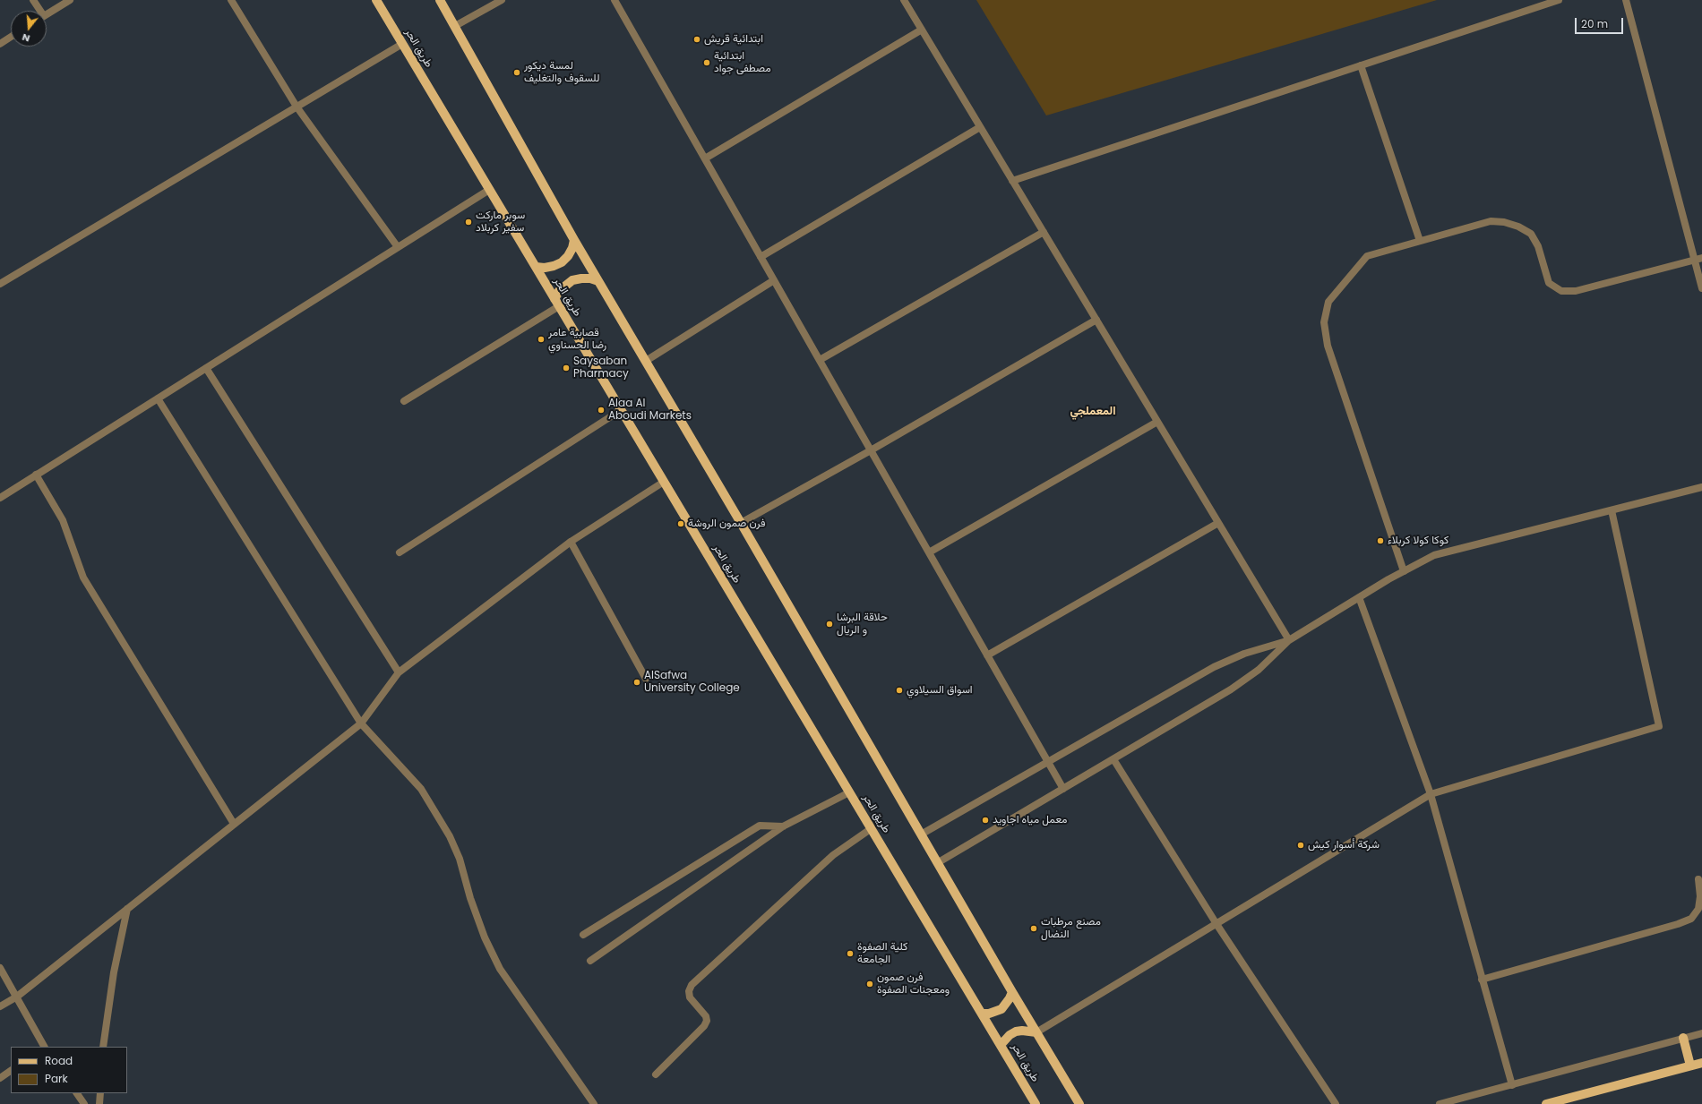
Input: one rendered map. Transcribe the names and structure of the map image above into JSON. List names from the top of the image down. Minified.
{"streets":{"main road":["طريق الحر"]},"districts":["المعملجي"],"places":["ابتدائية قريش","ابتدائية مصطفى جواد","لمسة ديكور للسقوف والتغليف","سوبر ماركت سفير كربلاد","قصابية عامر رضا الحسناوي","Saysaban Pharmacy","Alaa Al Aboudi Markets","فرن صمون الروشة","كوكا كولا كربلاء","حلاقة البرشا و الريال","AlSafwa University College","اسواق السيلاوي","معمل مياه اجاويد","شركة أسوار كيش","مصنع مرطبات النضال","كلية الصفوة الجامعة","فرن صمون ومعجنات الصفوة"],"legend":["Road","Park"],"scale_bar":"20 m","north":"bottom"}
